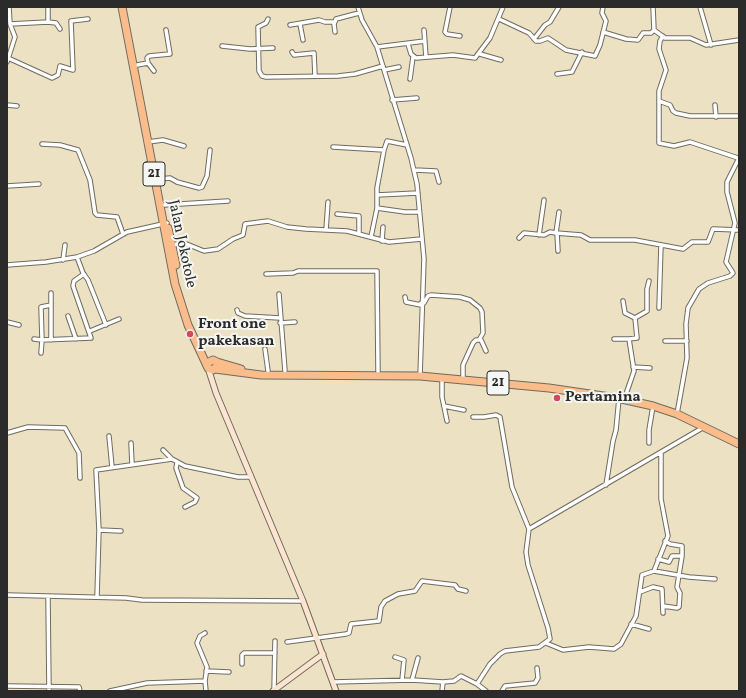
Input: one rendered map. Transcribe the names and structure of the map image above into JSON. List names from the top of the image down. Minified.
{"streets":{"highway":["21","Jalan Jokotole"]},"crossings":[["21","Jalan Jokotole"]],"places":["Front one pakekasan","Pertamina"]}
